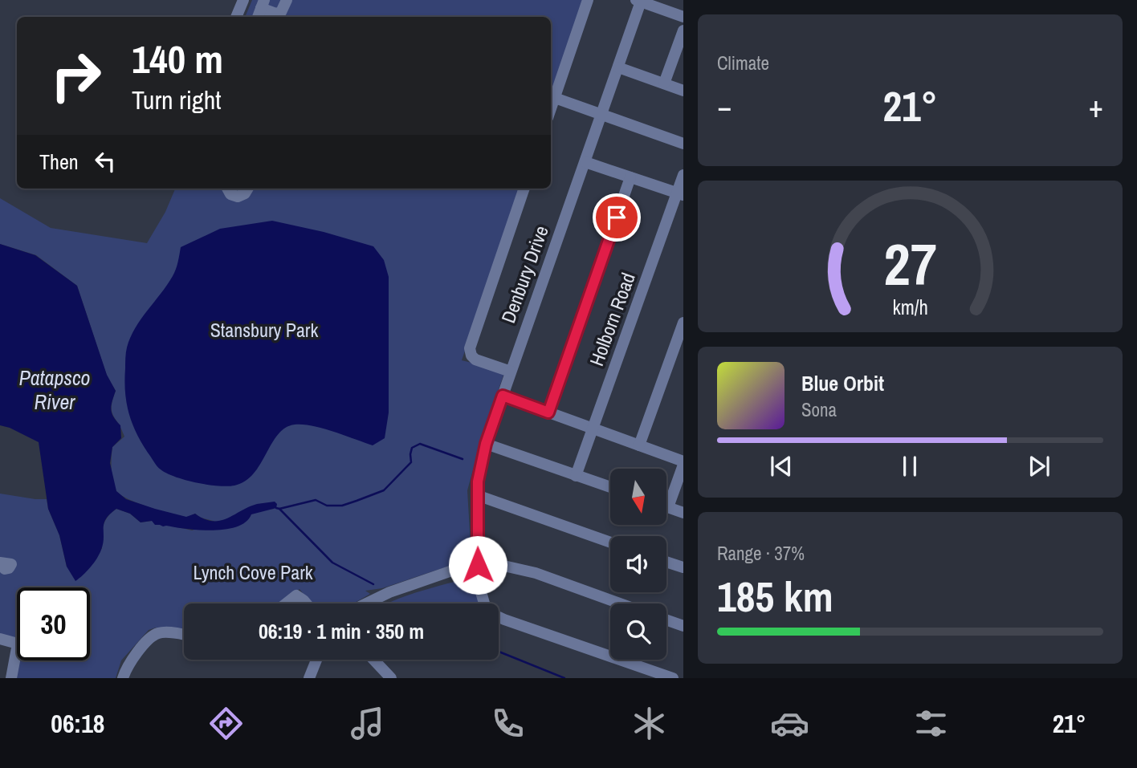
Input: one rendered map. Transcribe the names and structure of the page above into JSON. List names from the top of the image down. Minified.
{"streets":{"street":["Denbury Drive","Holborn Road"]},"water":["Patapsco River"],"parks":["Stansbury Park","Lynch Cove Park"],"north":"bottom","page":{"tile":["Climate",["Range · 37%","185 km"]],"turn":["140 m","Turn right"],"heat":["−","21°","+"],"then":"Then","song":["Blue Orbit","Sona"],"limit":"30","trip":"06:19 · 1 min · 350 m","tabs":["06:18","21°"],"gauge":["27","km/h"]}}
